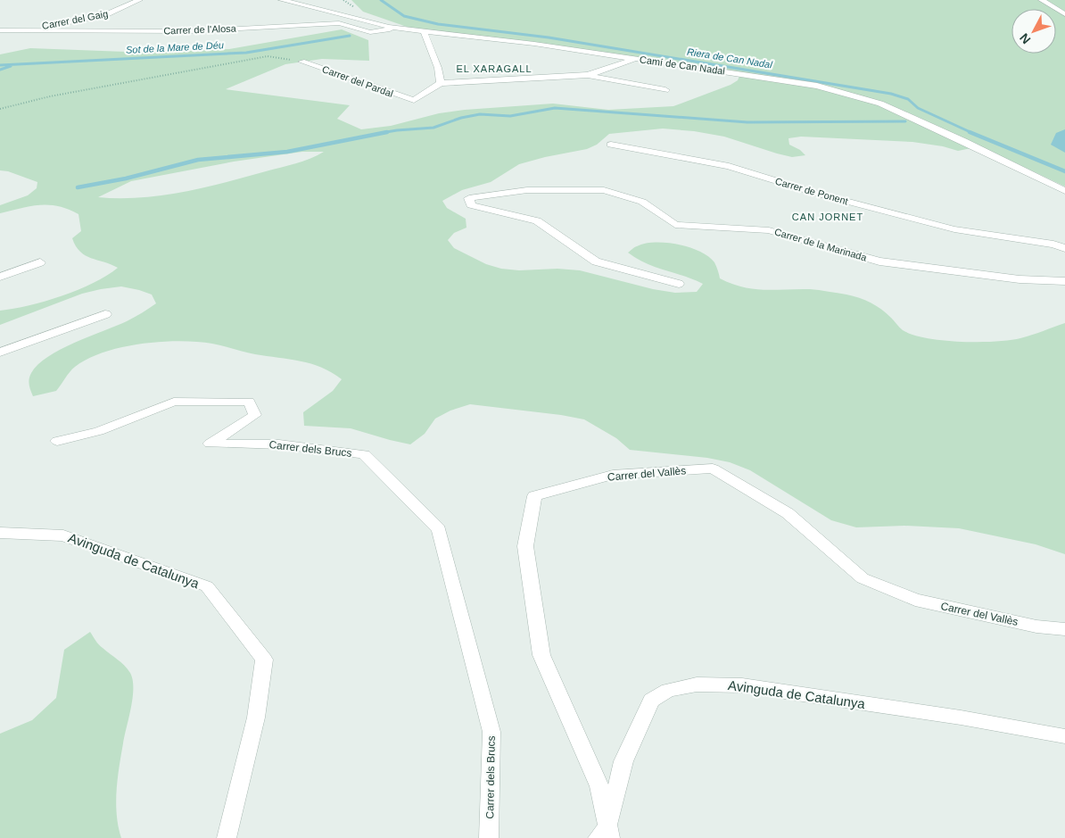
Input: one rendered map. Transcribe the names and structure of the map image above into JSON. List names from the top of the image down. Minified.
{"streets":{"street":["Carrer del Gaig","Carrer de l'Alosa","Camí de Can Nadal","Carrer del Pardal","Carrer de Ponent","Carrer de la Marinada","Carrer dels Brucs","Carrer del Vallès","Avinguda de Catalunya"]},"crossings":[["Carrer del Gaig","Carrer de l'Alosa"],["Carrer de l'Alosa","Camí de Can Nadal"],["Carrer del Vallès","Avinguda de Catalunya"]],"districts":["EL XARAGALL","CAN JORNET"],"water":["Sot de la Mare de Déu","Riera de Can Nadal"],"north":"bottom left"}
